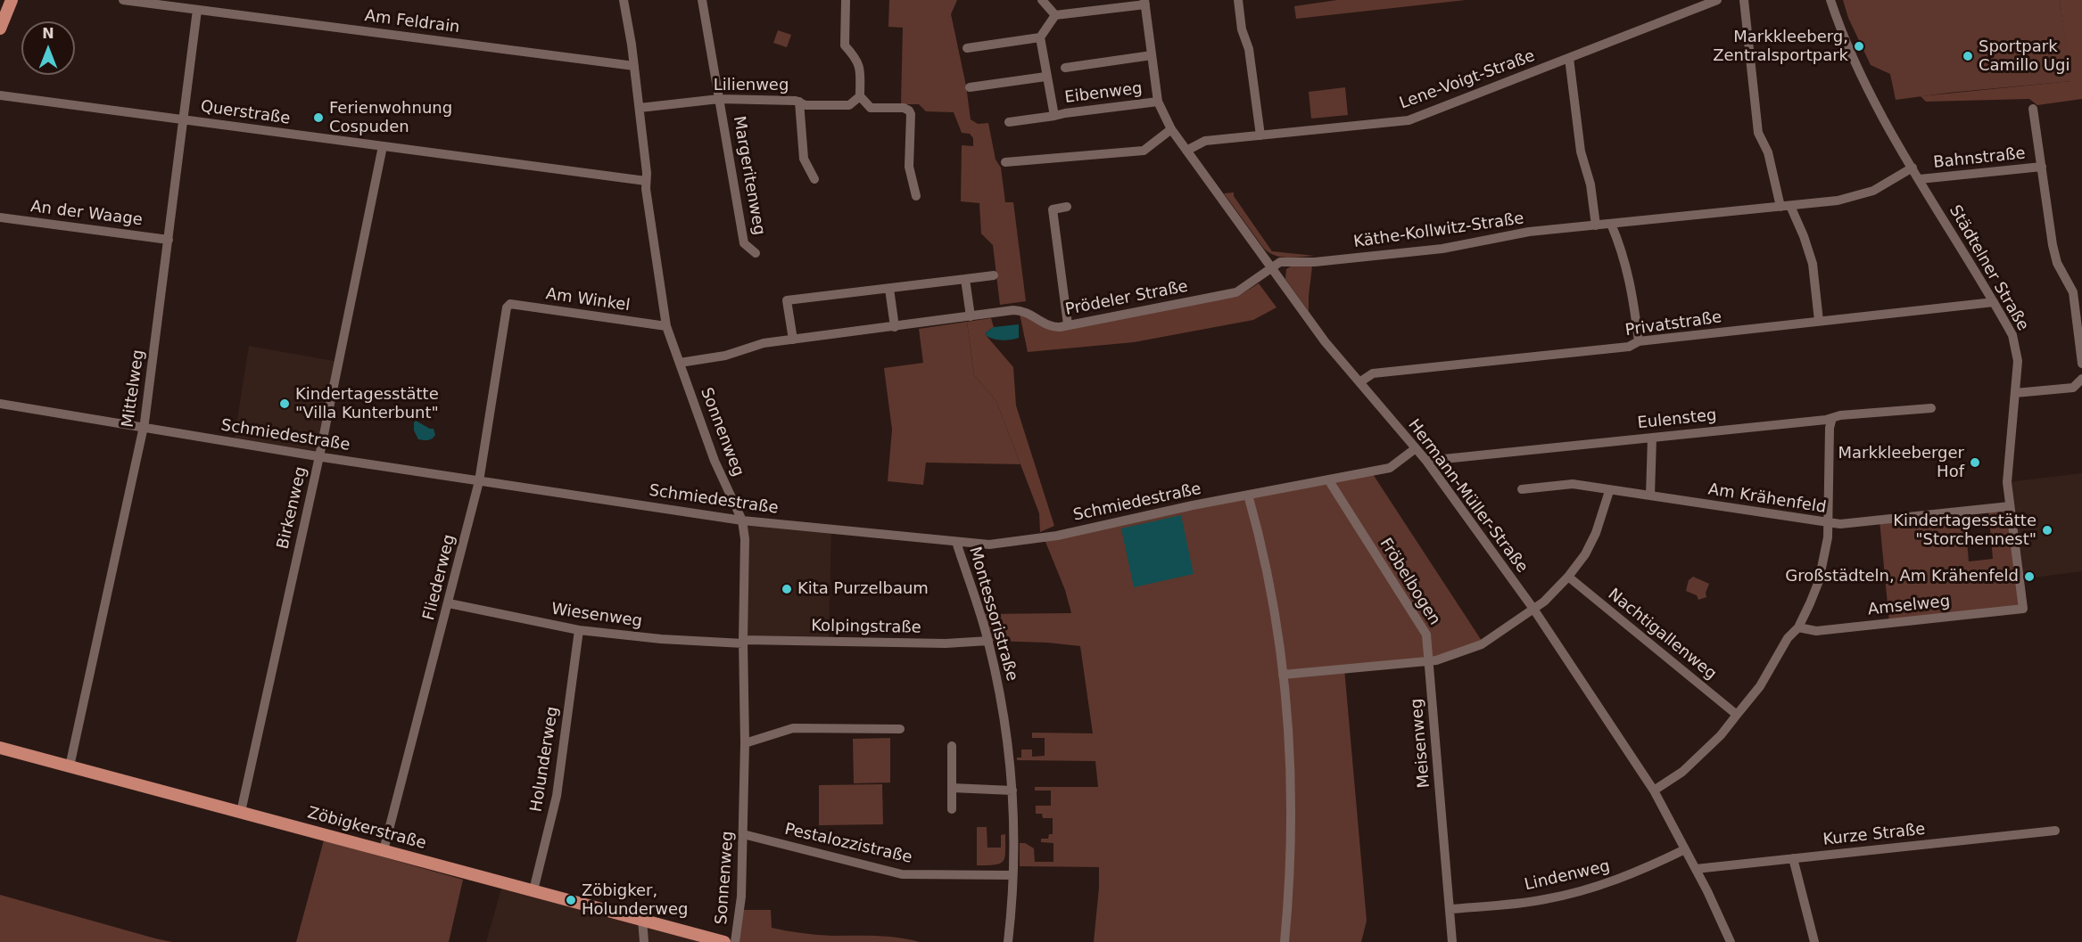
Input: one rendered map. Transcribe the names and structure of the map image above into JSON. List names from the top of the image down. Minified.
{"streets":{"main road":["Zöbigkerstraße"],"street":["Am Feldrain","Lene-Voigt-Straße","Lilienweg","Eibenweg","Querstraße","Bahnstraße","Margeritenweg","An der Waage","Käthe-Kollwitz-Straße","Städtelner Straße","Prödeler Straße","Am Winkel","Privatstraße","Mittelweg","Eulensteg","Sonnenweg","Schmiedestraße","Hermann-Müller-Straße","Am Krähenfeld","Birkenweg","Fliederweg","Fröbelbogen","Amselweg","Montessoristraße","Wiesenweg","Kolpingstraße","Nachtigallenweg","Meisenweg","Holunderweg","Kurze Straße","Pestalozzistraße","Lindenweg"]},"crossings":[["Am Feldrain","Mittelweg"],["Am Feldrain","Sonnenweg"],["Lene-Voigt-Straße","Hermann-Müller-Straße"],["Lilienweg","Margeritenweg"],["Lilienweg","Sonnenweg"],["Eibenweg","Hermann-Müller-Straße"],["Querstraße","Mittelweg"],["Querstraße","Sonnenweg"],["Querstraße","Birkenweg"],["Bahnstraße","Städtelner Straße"],["An der Waage","Mittelweg"],["Käthe-Kollwitz-Straße","Städtelner Straße"],["Käthe-Kollwitz-Straße","Prödeler Straße"],["Käthe-Kollwitz-Straße","Hermann-Müller-Straße"],["Städtelner Straße","Privatstraße"],["Städtelner Straße","Am Krähenfeld"],["Städtelner Straße","Amselweg"],["Prödeler Straße","Sonnenweg"],["Prödeler Straße","Hermann-Müller-Straße"],["Am Winkel","Sonnenweg"],["Am Winkel","Fliederweg"],["Privatstraße","Hermann-Müller-Straße"],["Mittelweg","Schmiedestraße"],["Mittelweg","Zöbigkerstraße"],["Eulensteg","Hermann-Müller-Straße"],["Sonnenweg","Schmiedestraße"],["Sonnenweg","Wiesenweg"],["Sonnenweg","Kolpingstraße"],["Sonnenweg","Pestalozzistraße"],["Schmiedestraße","Hermann-Müller-Straße"],["Schmiedestraße","Birkenweg"],["Schmiedestraße","Fliederweg"],["Schmiedestraße","Fröbelbogen"],["Schmiedestraße","Montessoristraße"],["Hermann-Müller-Straße","Kurze Straße"],["Hermann-Müller-Straße","Lindenweg"],["Birkenweg","Zöbigkerstraße"],["Fliederweg","Wiesenweg"],["Fliederweg","Zöbigkerstraße"],["Fröbelbogen","Meisenweg"],["Montessoristraße","Kolpingstraße"],["Montessoristraße","Pestalozzistraße"],["Wiesenweg","Kolpingstraße"],["Wiesenweg","Holunderweg"],["Meisenweg","Lindenweg"],["Holunderweg","Zöbigkerstraße"]],"places":["Markkleeberg, Zentralsportpark","Sportpark Camillo Ugi","Ferienwohnung Cospuden","Kindertagesstätte \"Villa Kunterbunt\"","Markkleeberger Hof","Kindertagesstätte \"Storchennest\"","Großstädteln, Am Krähenfeld","Kita Purzelbaum","Zöbigker, Holunderweg"],"north":"top"}
